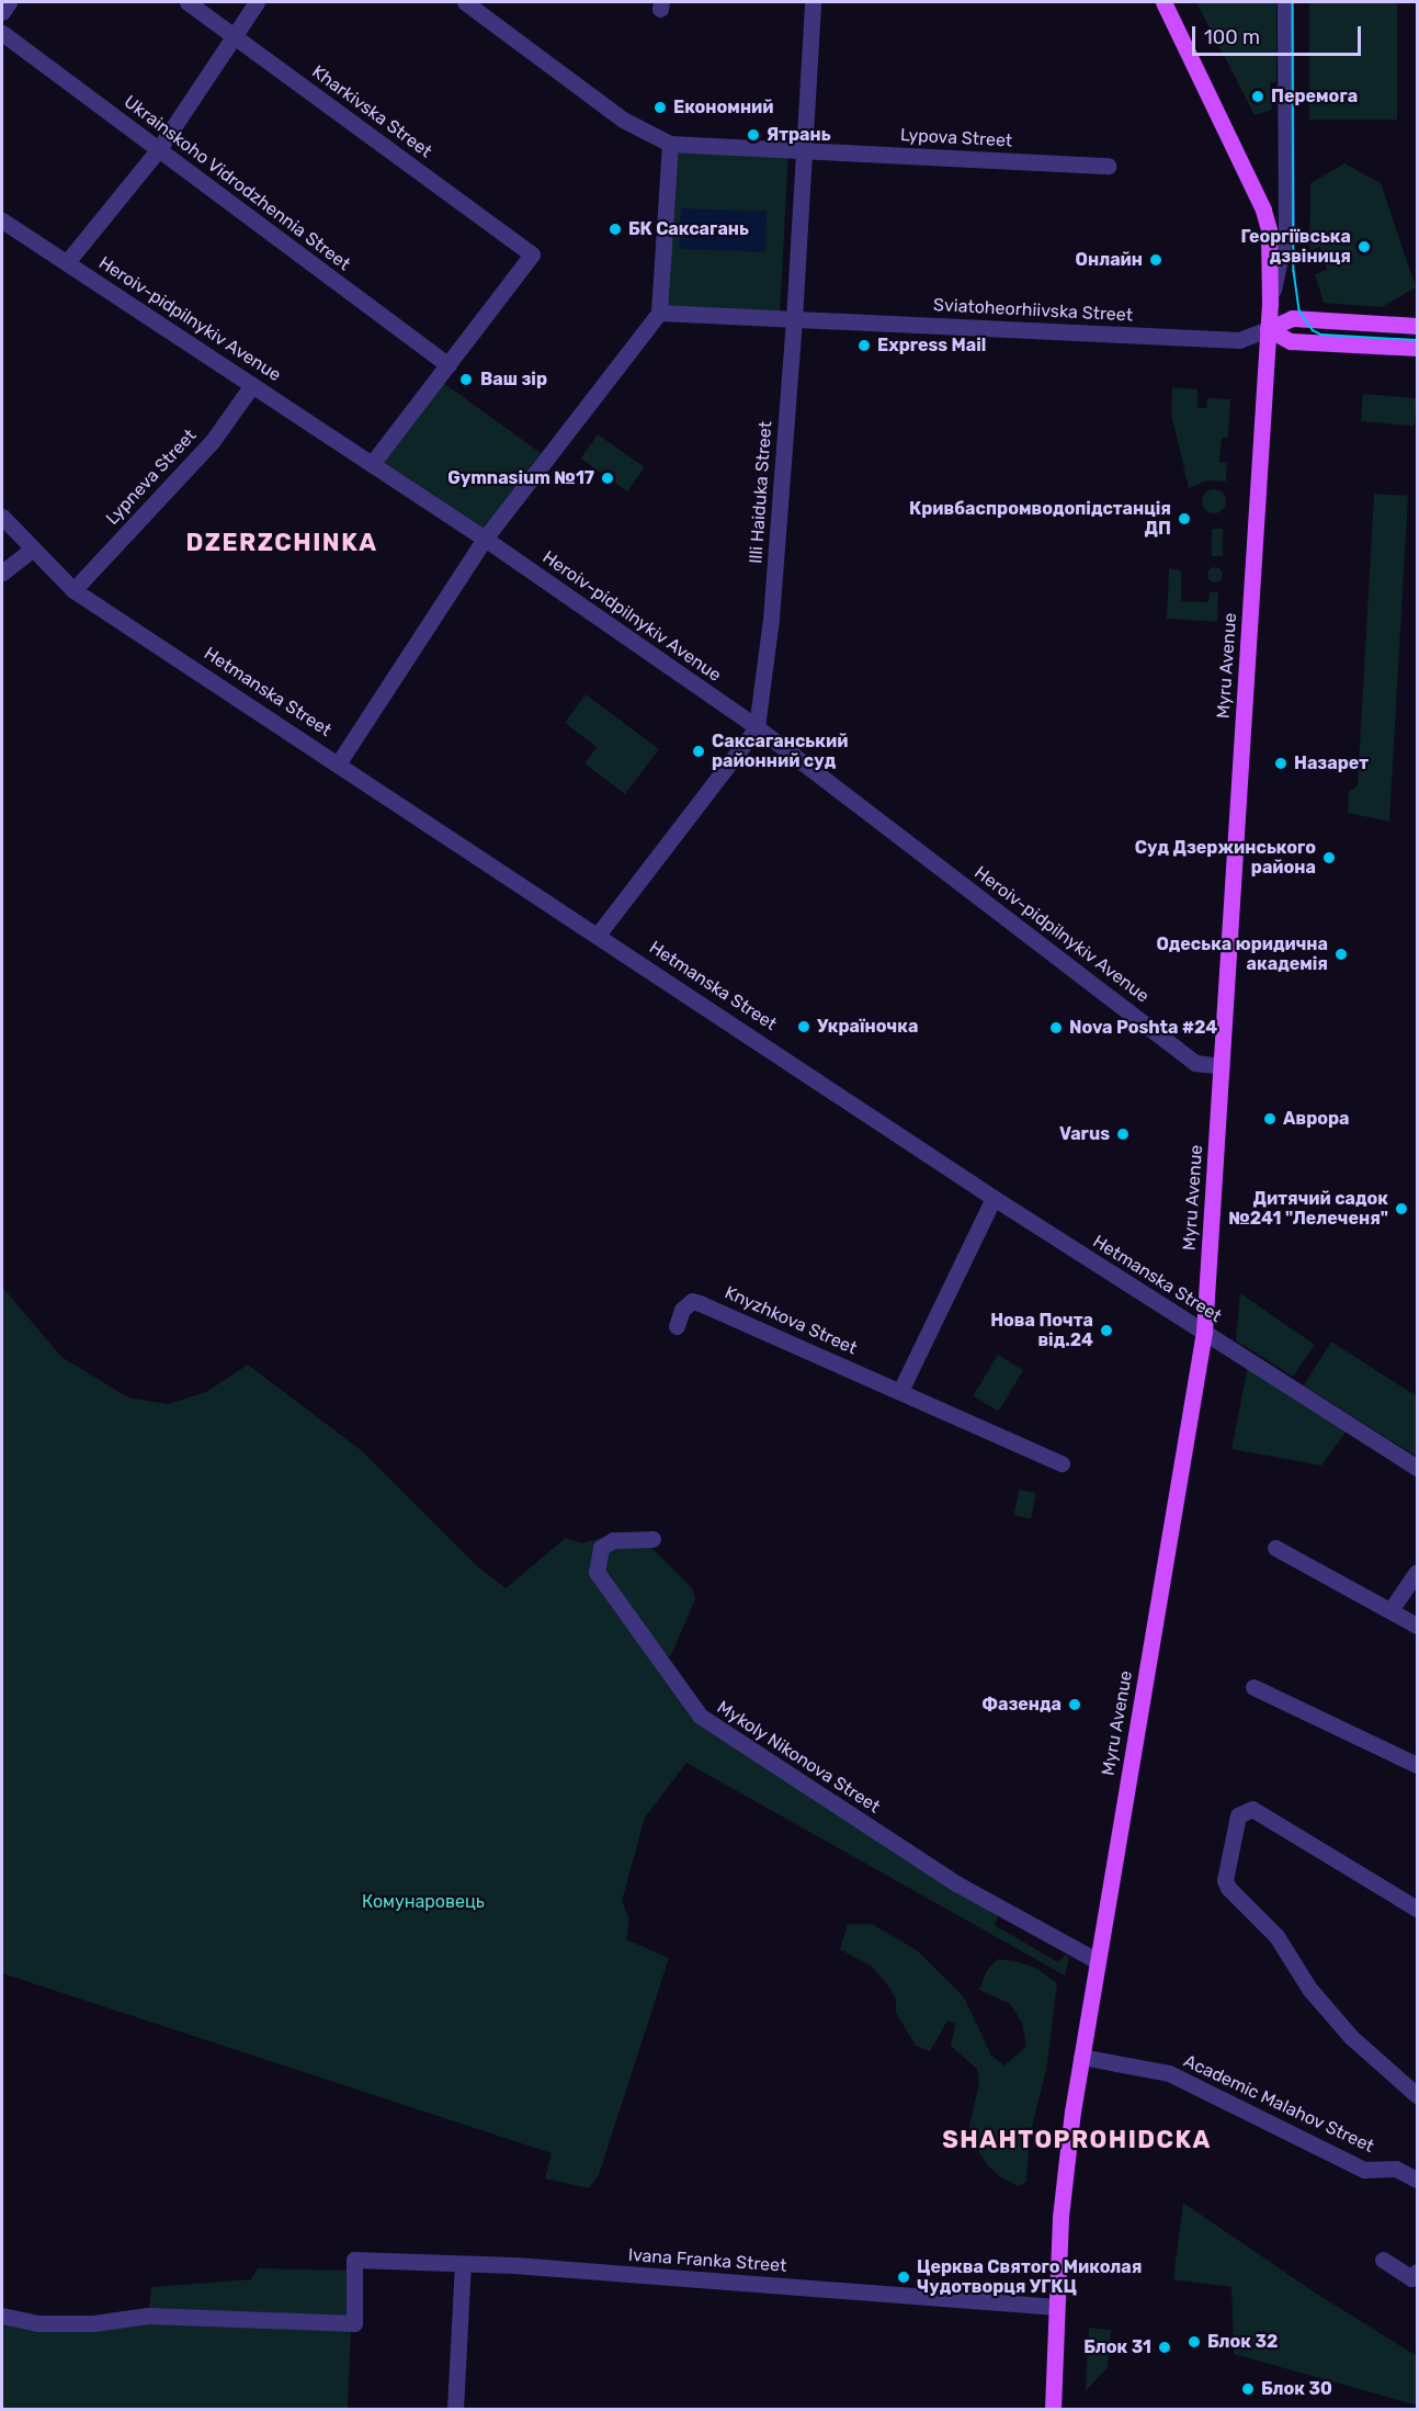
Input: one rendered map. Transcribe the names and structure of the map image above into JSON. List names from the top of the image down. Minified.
{"streets":{"main road":["Sviatoheorhiivska Street","Myru Avenue"],"street":["Kharkivska Street","Lypova Street","Ukrainskoho Vidrodzhennia Street","Heroiv-pidpilnykiv Avenue","Lypneva Street","Illi Haiduka Street","Hetmanska Street","Knyzhkova Street","Mykoly Nikonova Street","Academic Malahov Street","Ivana Franka Street"]},"crossings":[["Kharkivska Street","Ukrainskoho Vidrodzhennia Street"],["Lypova Street","Illi Haiduka Street"],["Sviatoheorhiivska Street","Illi Haiduka Street"],["Sviatoheorhiivska Street","Myru Avenue"],["Heroiv-pidpilnykiv Avenue","Lypneva Street"],["Heroiv-pidpilnykiv Avenue","Illi Haiduka Street"],["Heroiv-pidpilnykiv Avenue","Myru Avenue"],["Lypneva Street","Hetmanska Street"],["Illi Haiduka Street","Hetmanska Street"],["Myru Avenue","Hetmanska Street"],["Myru Avenue","Mykoly Nikonova Street"],["Myru Avenue","Academic Malahov Street"],["Myru Avenue","Ivana Franka Street"]],"districts":["DZERZCHINKA","SHAHTOPROHIDCKA"],"parks":["Комунаровець"],"places":["Перемога","Економний","Ятрань","БК Саксагань","Георгіївська дзвіниця","Онлайн","Express Mail","Ваш зір","Gymnasium №17","Кривбаспромводопідстанція ДП","Саксаганський районний суд","Назарет","Суд Дзержинського района","Одеська юридична академія","Україночка","Nova Poshta #24","Аврора","Varus","Дитячий садок №241 \"Лелеченя\"","Нова Почта від.24","Фазенда","Церква Святого Миколая Чудотворця УГКЦ","Блок 32","Блок 31","Блок 30"],"scale_bar":"100 m"}
